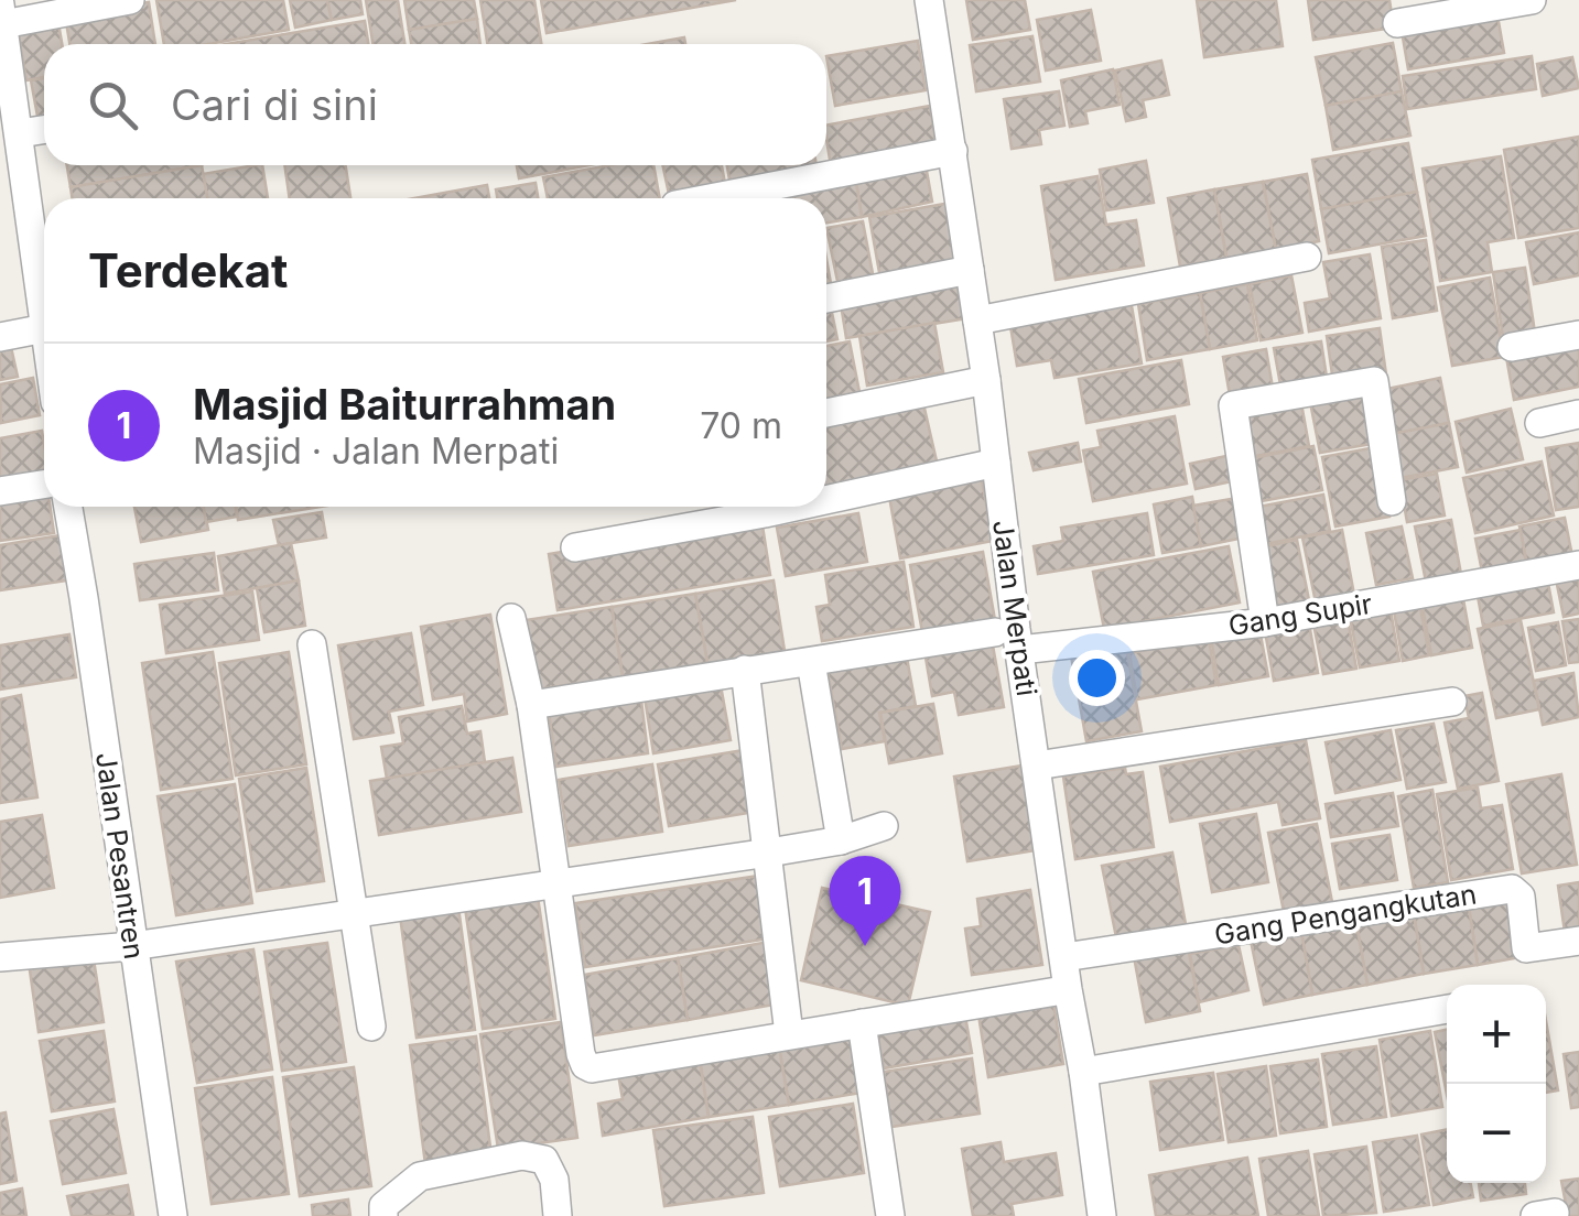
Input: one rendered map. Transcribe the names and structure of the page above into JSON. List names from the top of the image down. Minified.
{"streets":{"street":["Jalan Merpati","Gang Supir","Jalan Pesantren","Gang Pengangkutan"]},"crossings":[["Jalan Merpati","Gang Supir"],["Jalan Merpati","Gang Pengangkutan"]],"page":{"search":"Cari di sini","heading":"Terdekat","list":[{"mark":"1","name":"Masjid Baiturrahman","note":"Masjid · Jalan Merpati","value":"70 m"}],"pins":"1","map_buttons":["+","−"]}}
